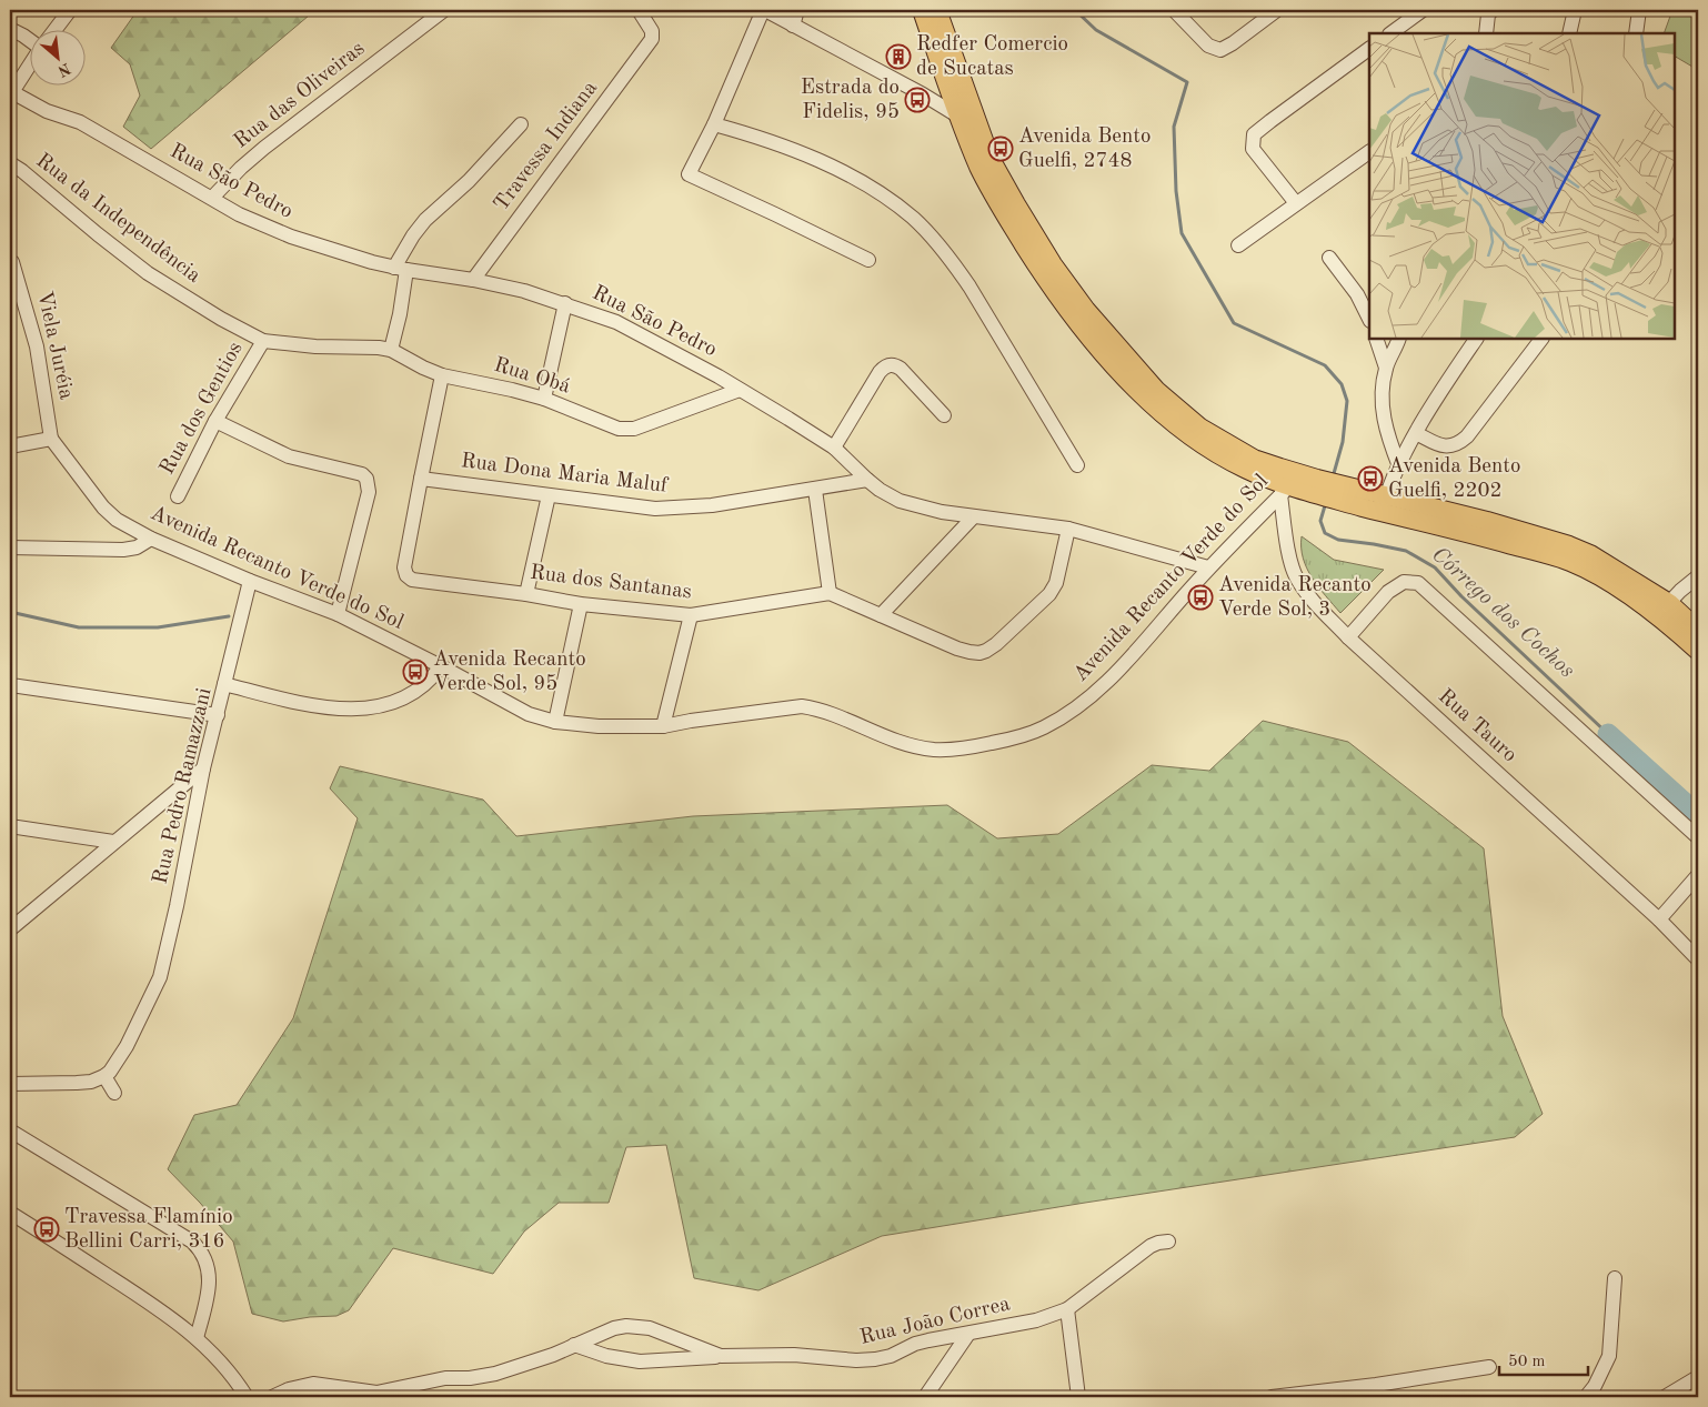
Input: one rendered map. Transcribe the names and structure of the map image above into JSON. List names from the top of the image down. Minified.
{"streets":{"street":["Rua das Oliveiras","Travessa Indiana","Rua São Pedro","Rua da Independência","Viela Juréia","Rua Obá","Rua dos Gentios","Rua Dona Maria Maluf","Avenida Recanto Verde do Sol","Rua dos Santanas","Rua Tauro","Rua Pedro Ramazzani","Rua João Correa"]},"crossings":[["Rua das Oliveiras","Rua São Pedro"],["Travessa Indiana","Rua São Pedro"],["Rua São Pedro","Rua Obá"],["Rua São Pedro","Rua Dona Maria Maluf"],["Rua São Pedro","Avenida Recanto Verde do Sol"],["Rua da Independência","Rua Obá"],["Rua da Independência","Rua dos Gentios"],["Viela Juréia","Avenida Recanto Verde do Sol"],["Rua Dona Maria Maluf","Rua dos Santanas"],["Avenida Recanto Verde do Sol","Rua Tauro"],["Avenida Recanto Verde do Sol","Rua Pedro Ramazzani"]],"water":["Córrego dos Cochos"],"places":{"building":["Redfer Comercio de Sucatas"],"bus stop":["Estrada do Fidelis, 95","Avenida Bento Guelfi, 2748","Avenida Bento Guelfi, 2202","Avenida Recanto Verde Sol, 3","Avenida Recanto Verde Sol, 95","Travessa Flamínio Bellini Carri, 316"]},"scale_bar":"50 m","north":"bottom right"}
